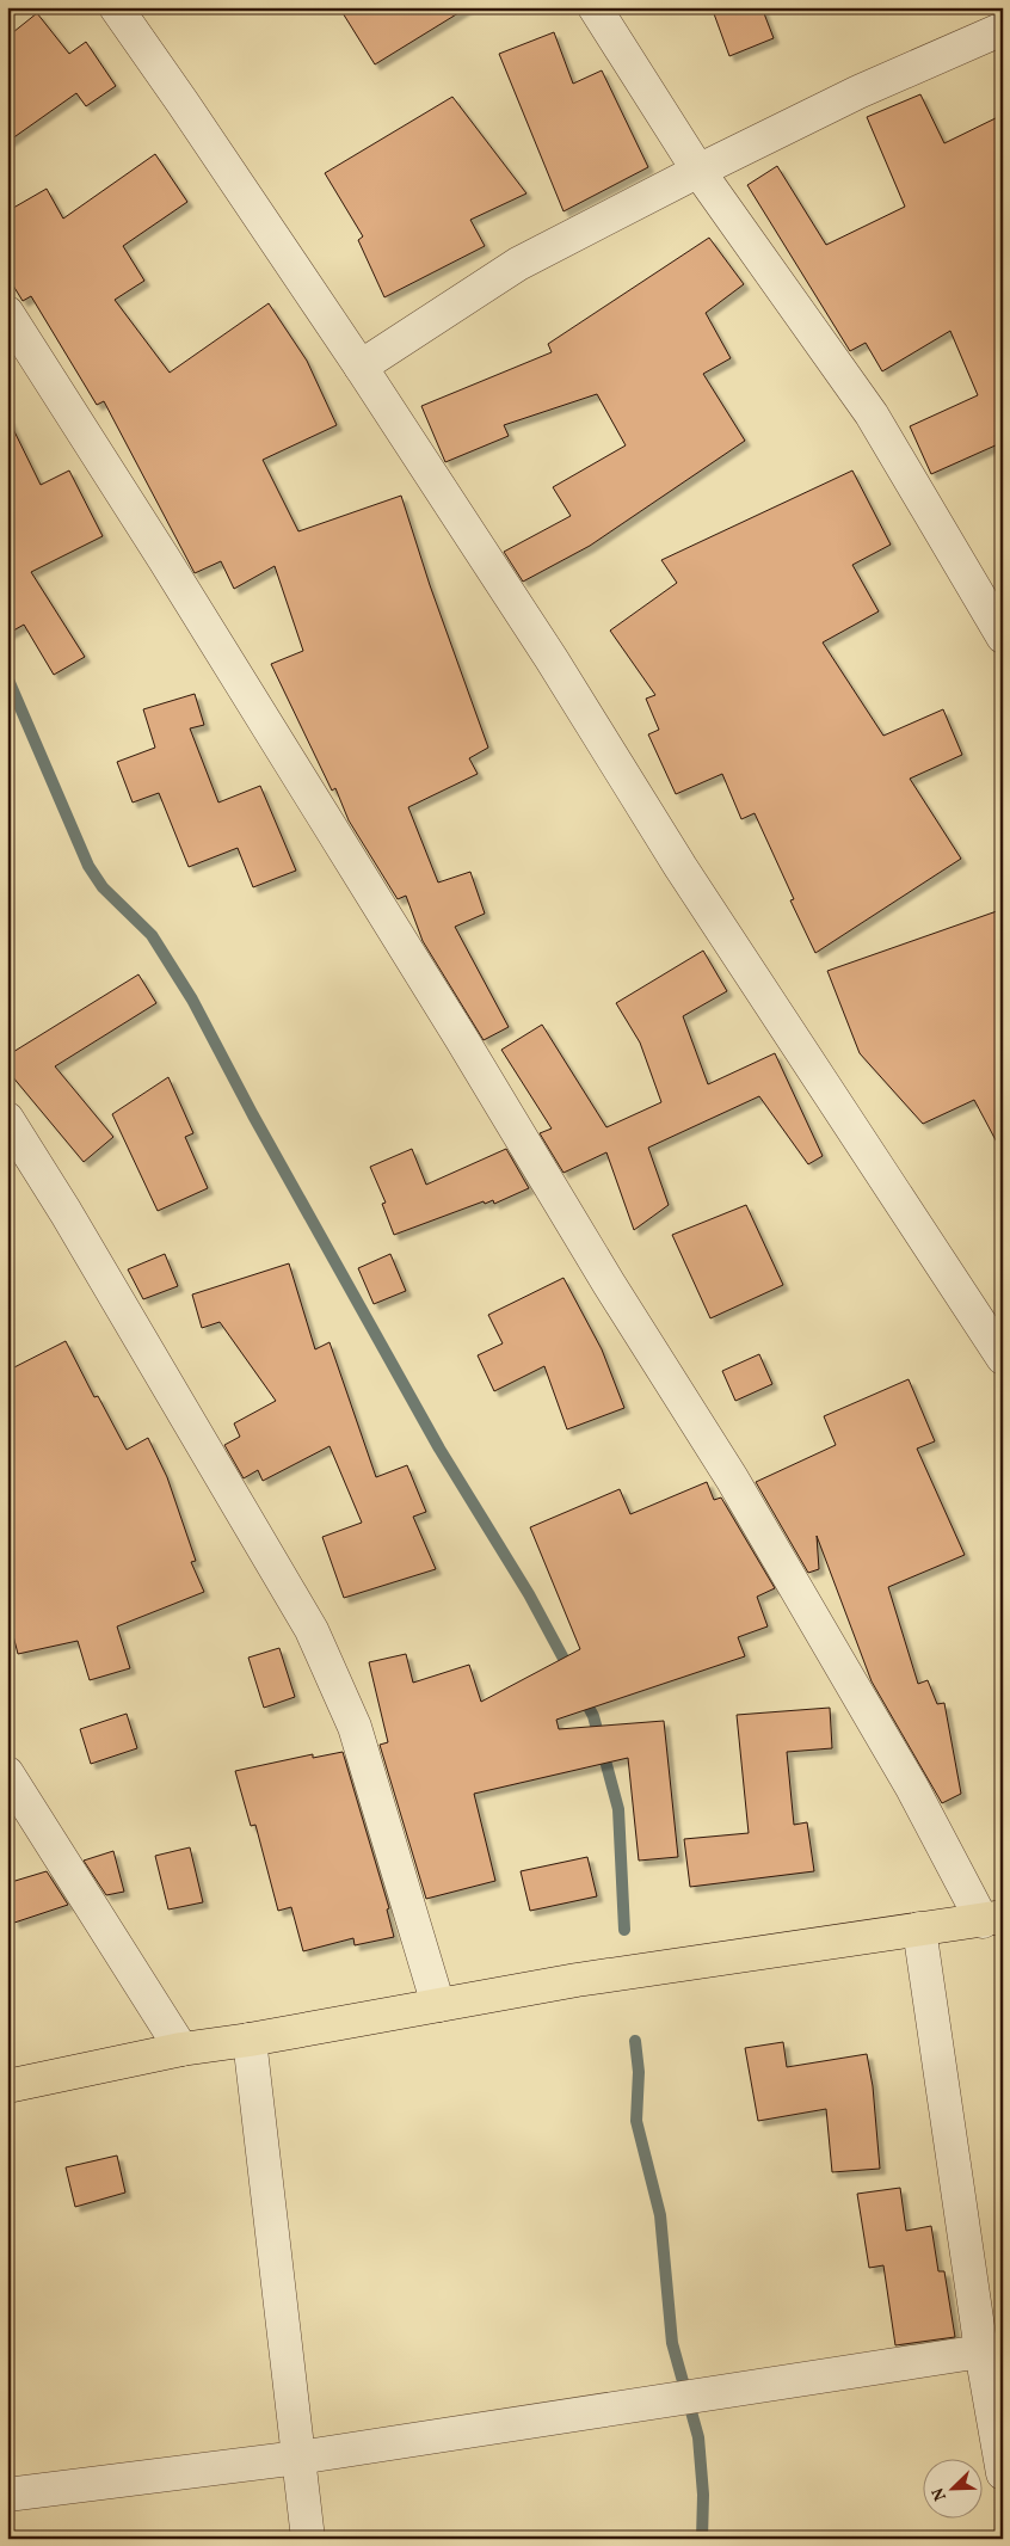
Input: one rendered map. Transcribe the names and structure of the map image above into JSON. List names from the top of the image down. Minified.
{"north":"bottom left"}
